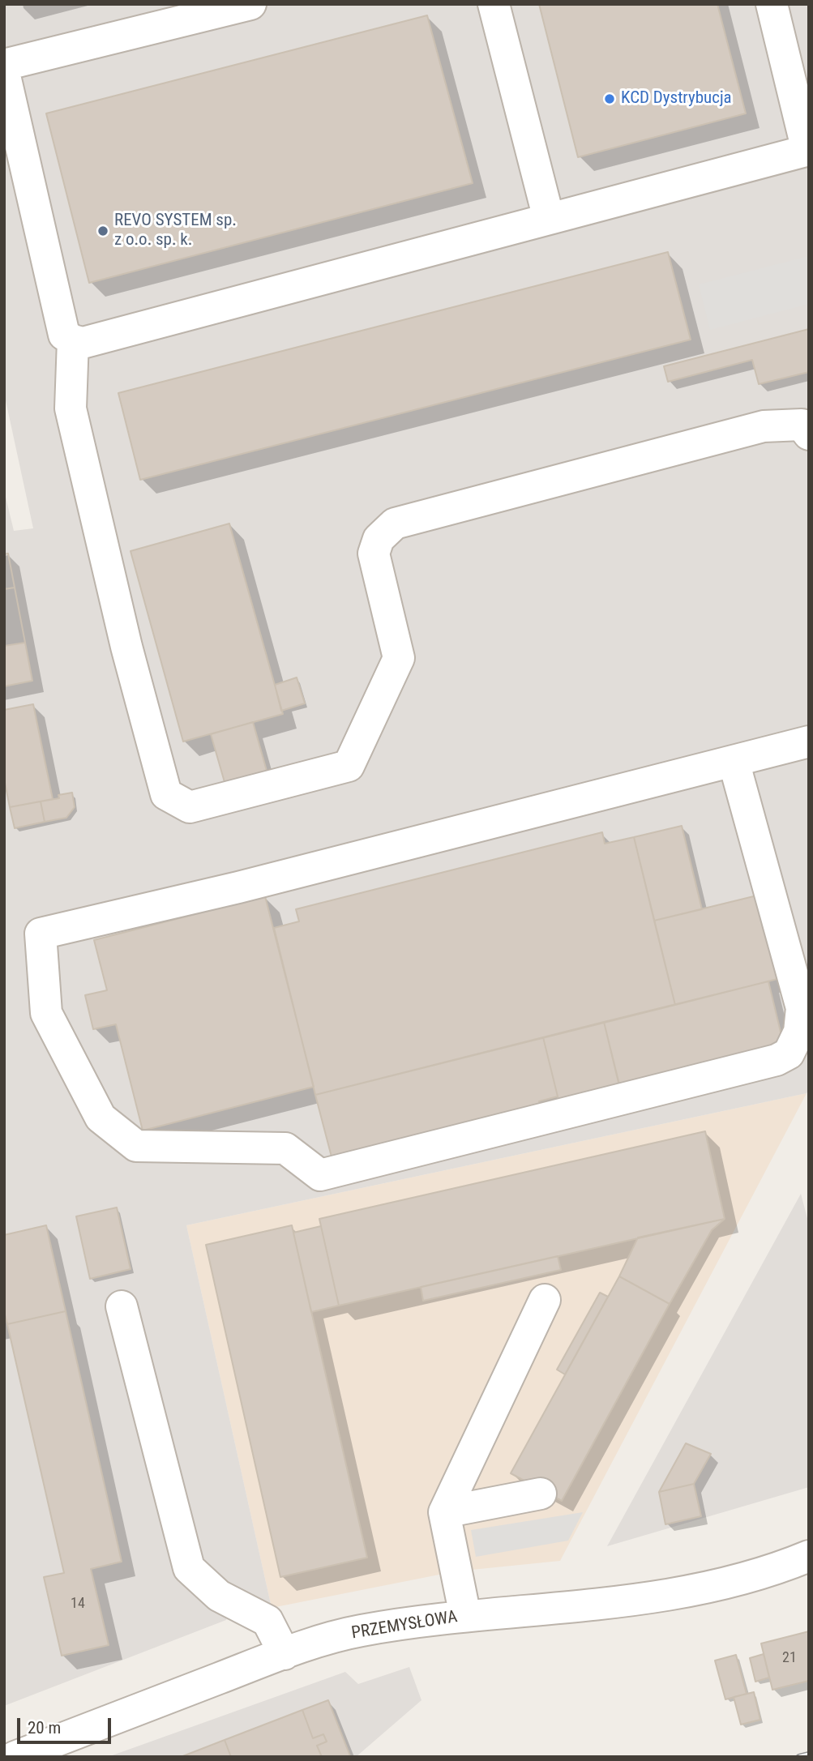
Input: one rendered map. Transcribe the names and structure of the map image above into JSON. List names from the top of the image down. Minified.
{"streets":{"street":["PRZEMYSŁOWA"]},"places":["KCD Dystrybucja","REVO SYSTEM sp. z o.o. sp. k."],"house_numbers":["14","21"],"scale_bar":"20 m"}
